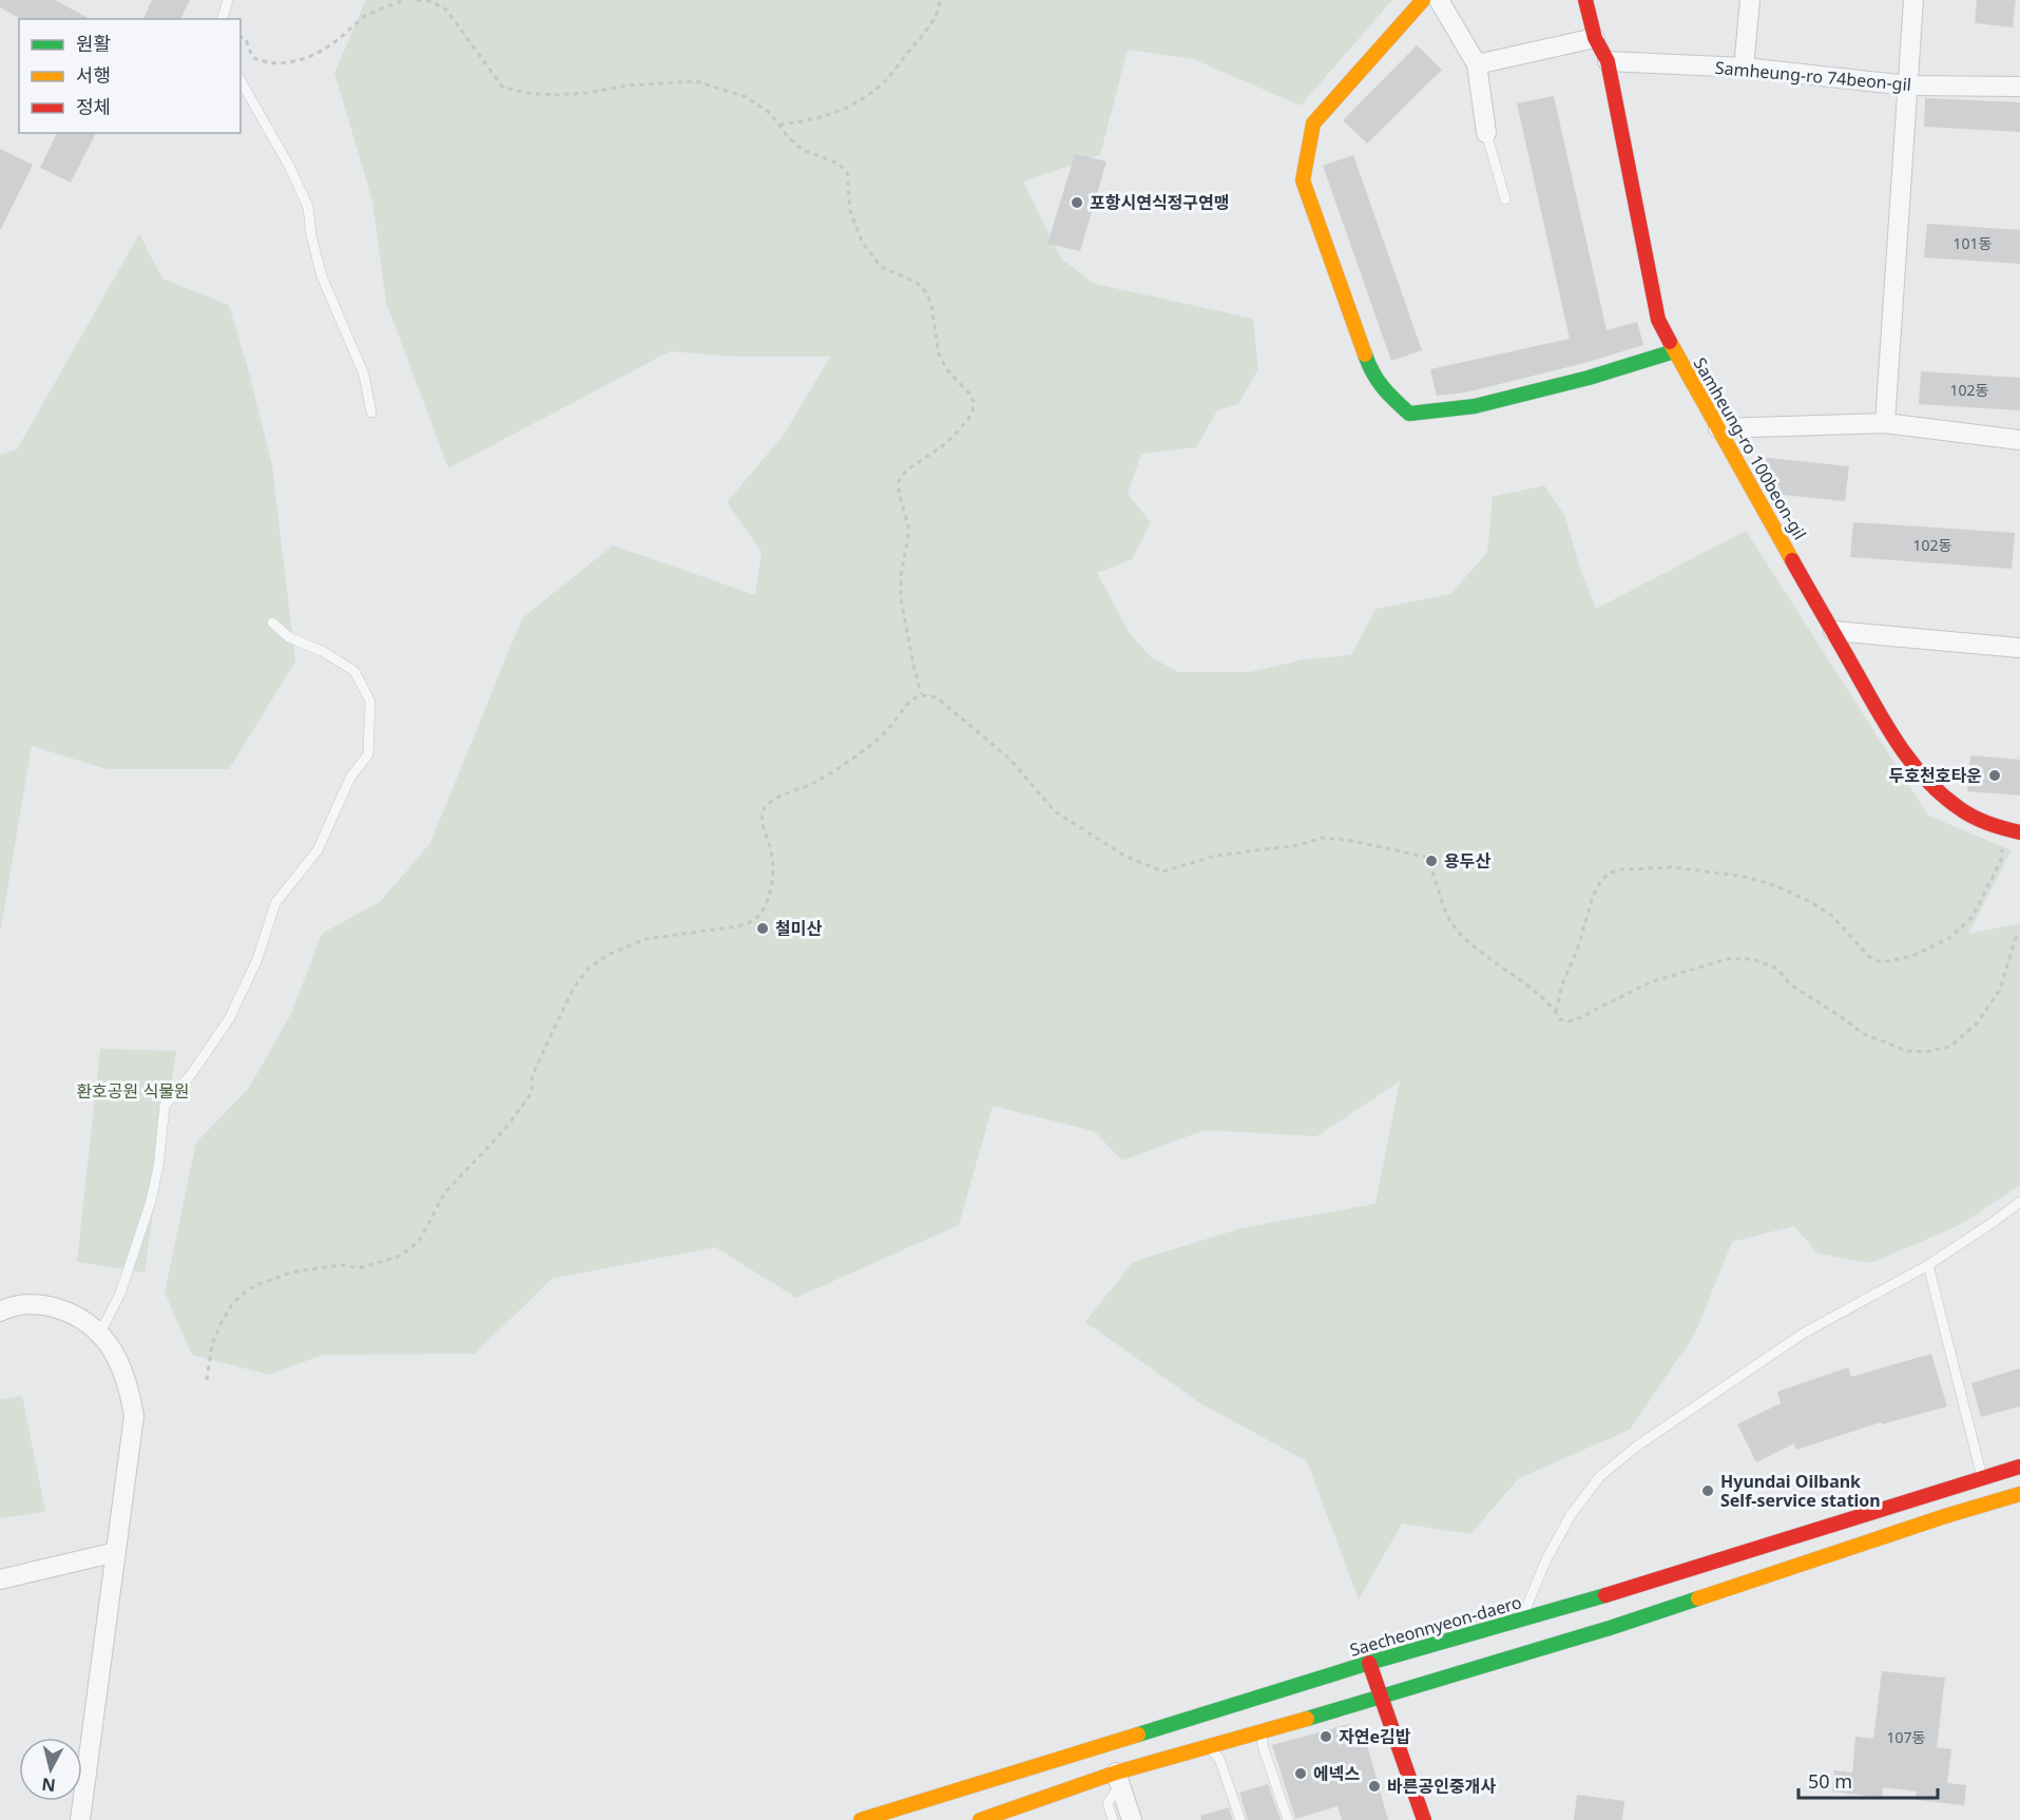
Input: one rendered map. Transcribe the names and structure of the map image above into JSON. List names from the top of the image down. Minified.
{"streets":{"main road":["Samheung-ro 100beon-gil","Saecheonnyeon-daero"],"street":["Samheung-ro 74beon-gil"]},"crossings":[["Samheung-ro 74beon-gil","Samheung-ro 100beon-gil"]],"parks":["환호공원 식물원"],"places":["포항시연식정구연맹","두호천호타운","용두산","철미산","Hyundai Oilbank Self-service station","자연e김밥","에넥스","바른공인중개사"],"house_numbers":["101동","102동","102동","107동"],"legend":["원활","서행","정체"],"scale_bar":"50 m","north":"bottom"}
